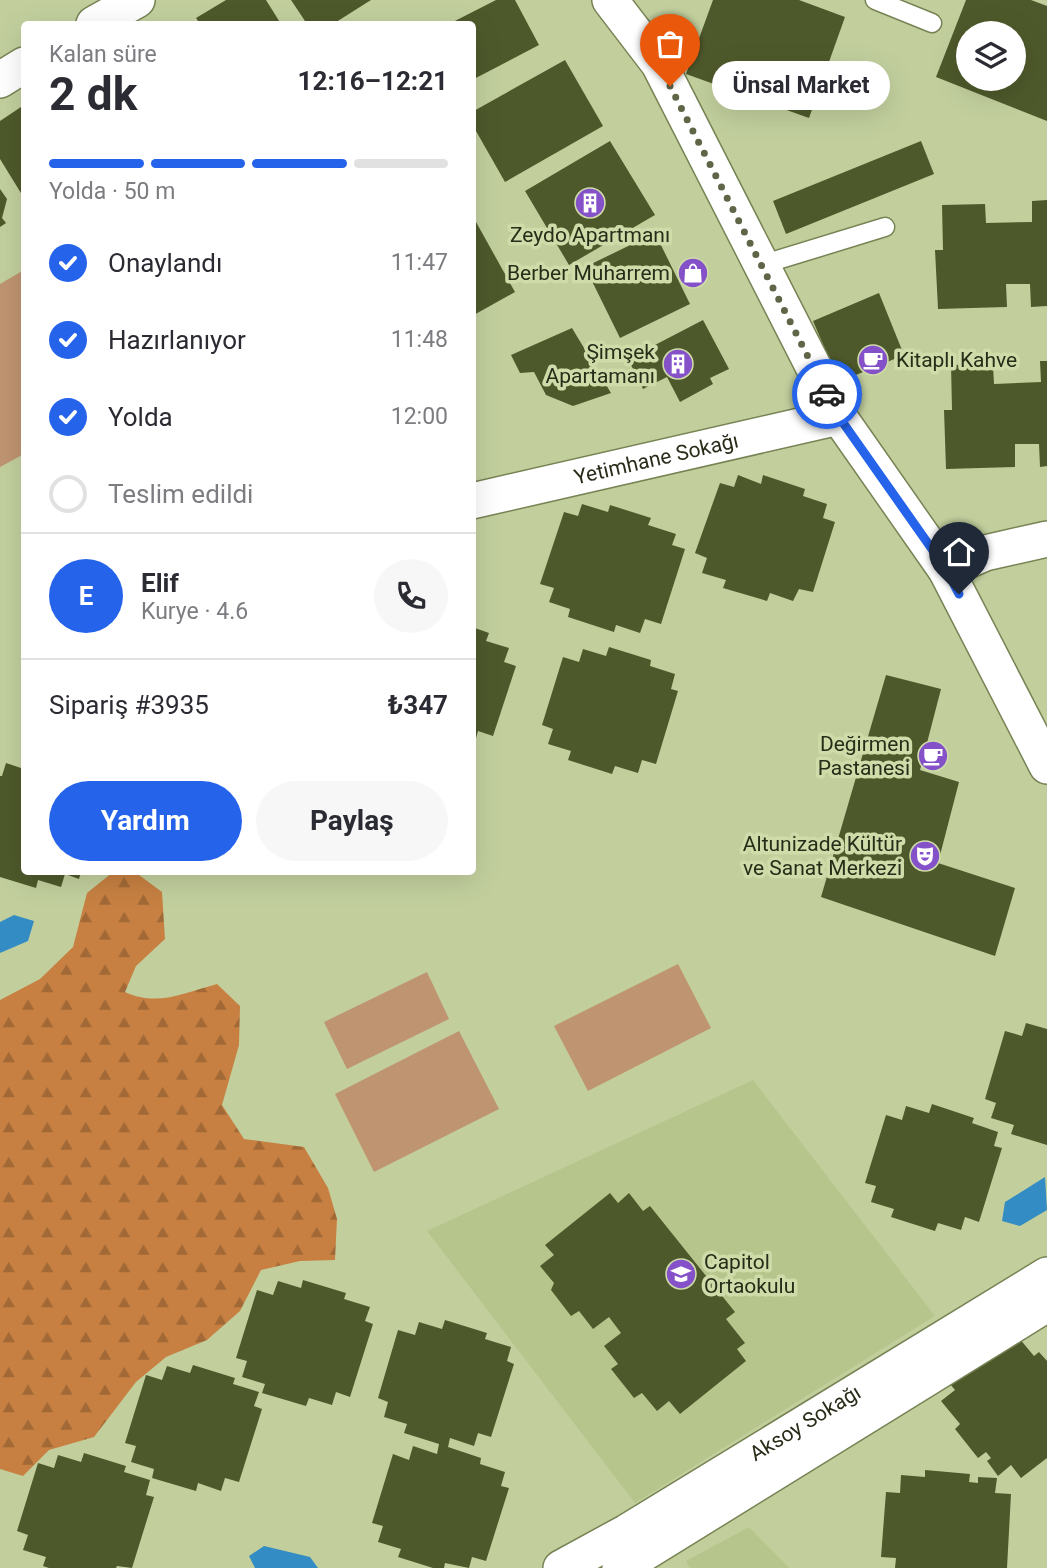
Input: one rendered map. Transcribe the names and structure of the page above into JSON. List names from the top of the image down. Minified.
{"streets":{"street":["Yetimhane Sokağı","Aksoy Sokağı"]},"places":{"other":["Ünsal Market"],"building":["Zeydo Apartmanı","Şimşek Apartamanı"],"shop":["Berber Muharrem"],"cafe":["Kitaplı Kahve","Değirmen Pastanesi"],"theatre":["Altunizade Kültür ve Sanat Merkezi"],"school or university":["Capitol Ortaokulu"]},"page":{"heading":["2 dk","Kalan süre","12:16–12:21"],"panel":["Elif","Kurye · 4.6","Sipariş #3935","₺347"],"bubble":"Ünsal Market","bar":"Yolda · 50 m","list":[["Onaylandı","11:47"],["Hazırlanıyor","11:48"],["Yolda","12:00"],"Teslim edildi"],"round":"E","buttons":["Yardım","Paylaş"]}}
